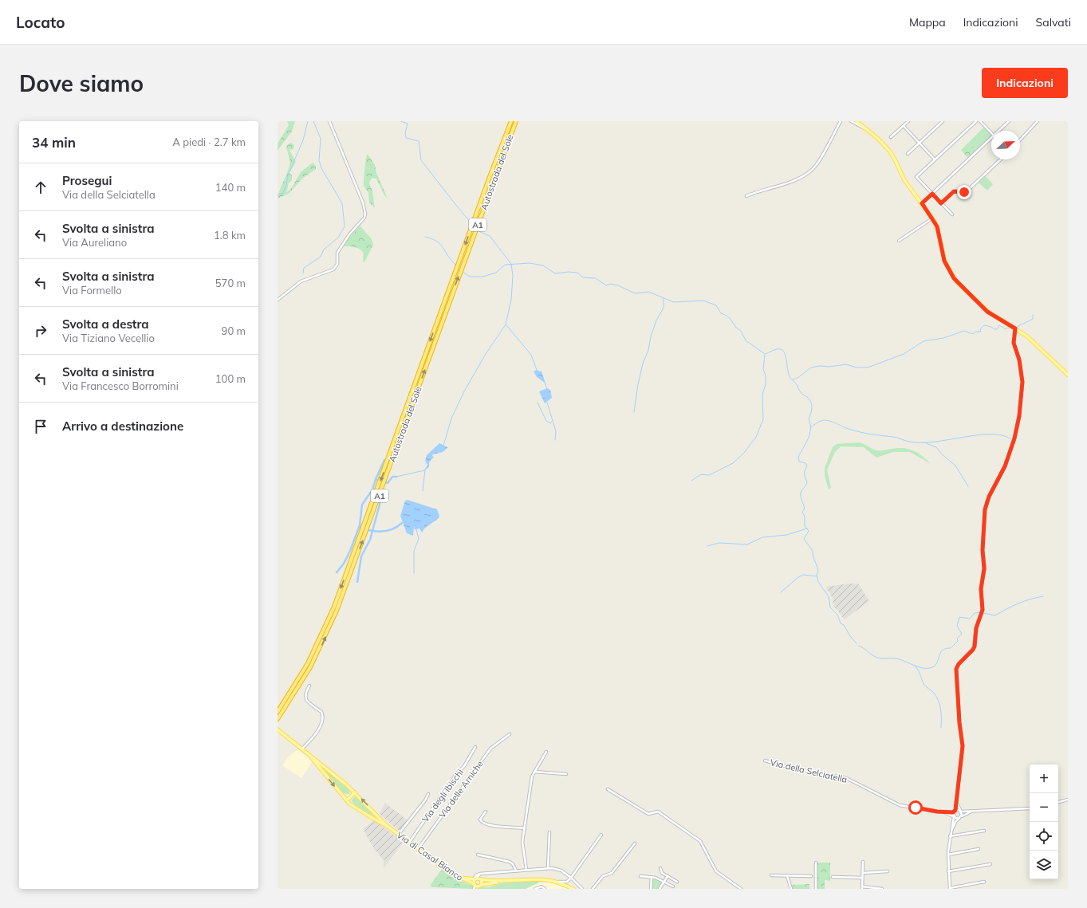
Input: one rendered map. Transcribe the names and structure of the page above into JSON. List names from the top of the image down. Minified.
{"streets":{"highway":["Autostrada del Sole","A1"],"main road":["Via di Casal Bianco"],"street":["Via della Selciatella","Via delle Arniche","Via degli Ibischi"]},"crossings":[["Via delle Arniche","Via di Casal Bianco"],["Via degli Ibischi","Via di Casal Bianco"]],"north":"top right","page":{"header":"Locato","nav":["Mappa","Indicazioni","Salvati"],"buttons":"Indicazioni","title":"Dove siamo","heading":["34 min","A piedi · 2.7 km"],"list":[["Prosegui","Via della Selciatella","140 m"],["Svolta a sinistra","Via Aureliano","1.8 km"],["Svolta a sinistra","Via Formello","570 m"],["Svolta a destra","Via Tiziano Vecellio","90 m"],["Svolta a sinistra","Via Francesco Borromini","100 m"],"Arrivo a destinazione"],"map_buttons":["+","−"]}}
